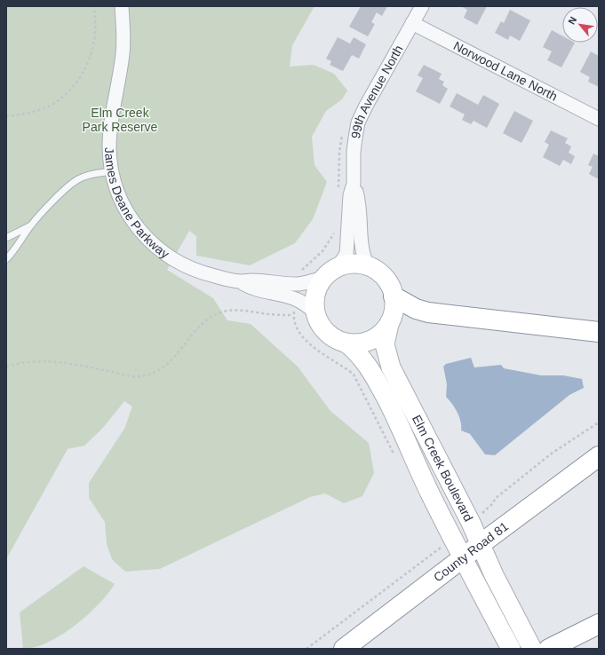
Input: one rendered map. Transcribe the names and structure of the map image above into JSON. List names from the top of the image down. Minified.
{"streets":{"highway":["County Road 81"],"main road":["Elm Creek Boulevard"],"street":["Norwood Lane North","99th Avenue North","James Deane Parkway"]},"crossings":[["Norwood Lane North","99th Avenue North"],["99th Avenue North","James Deane Parkway"],["99th Avenue North","Elm Creek Boulevard"],["James Deane Parkway","Elm Creek Boulevard"],["Elm Creek Boulevard","County Road 81"]],"parks":["Elm Creek Park Reserve"],"north":"top left"}
